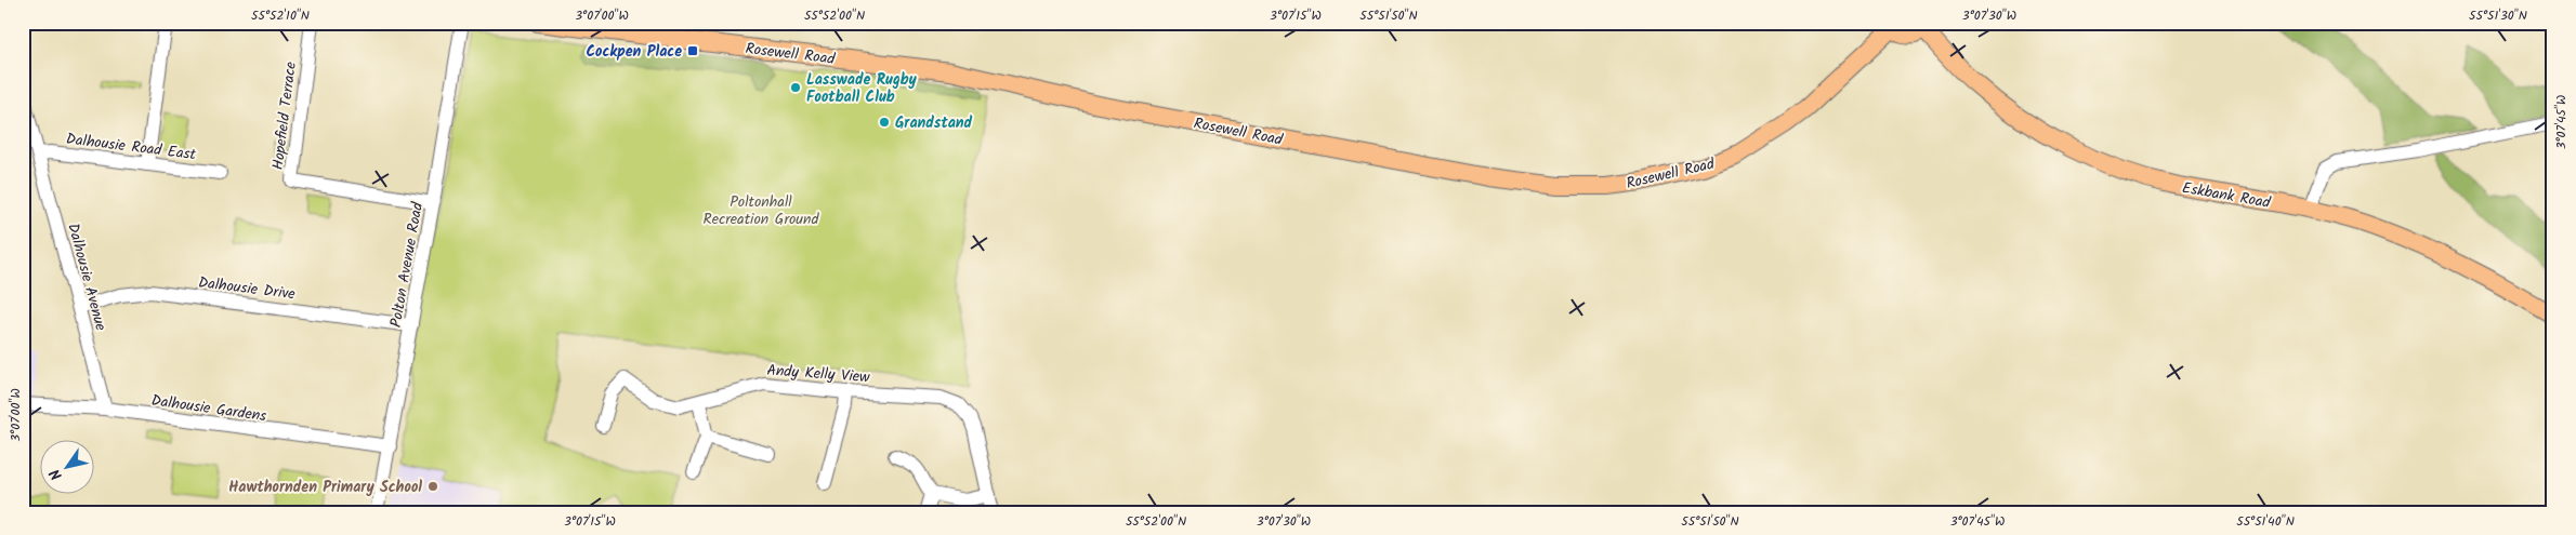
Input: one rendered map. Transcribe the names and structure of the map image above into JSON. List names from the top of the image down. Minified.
{"streets":{"main road":["Rosewell Road","Eskbank Road"],"street":["Hopefield Terrace","Dalhousie Road East","Polton Avenue Road","Dalhousie Avenue","Dalhousie Drive","Andy Kelly View","Dalhousie Gardens"]},"crossings":[["Rosewell Road","Eskbank Road"],["Hopefield Terrace","Polton Avenue Road"],["Dalhousie Road East","Dalhousie Avenue"],["Polton Avenue Road","Dalhousie Drive"],["Polton Avenue Road","Dalhousie Gardens"],["Dalhousie Avenue","Dalhousie Drive"],["Dalhousie Avenue","Dalhousie Gardens"]],"parks":["Poltonhall Recreation Ground"],"places":{"transit":["Cockpen Place"],"other":["Lasswade Rugby Football Club","Grandstand","Hawthornden Primary School"]},"north":"bottom left","coordinates":["55°52'10\"N","3°07'00\"W","55°52'00\"N","3°07'15\"W","55°51'50\"N","3°07'30\"W","55°51'30\"N","3°07'45\"W","55°51'40\"N"]}
